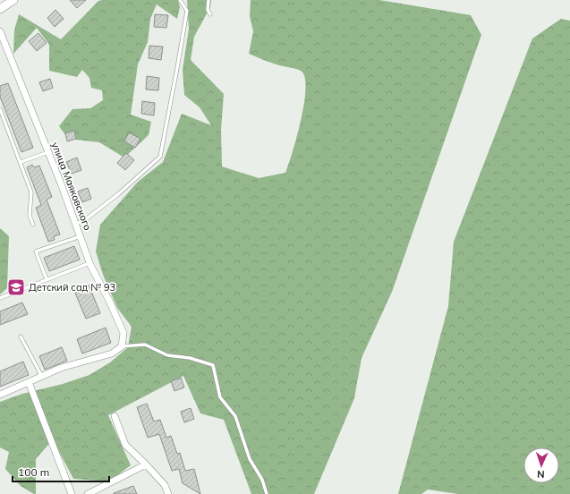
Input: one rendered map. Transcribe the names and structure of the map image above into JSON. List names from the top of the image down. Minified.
{"streets":{"street":["улица Маяковского"]},"places":{"school or university":["Детский сад № 93"]},"scale_bar":"100 m","north":"bottom"}
